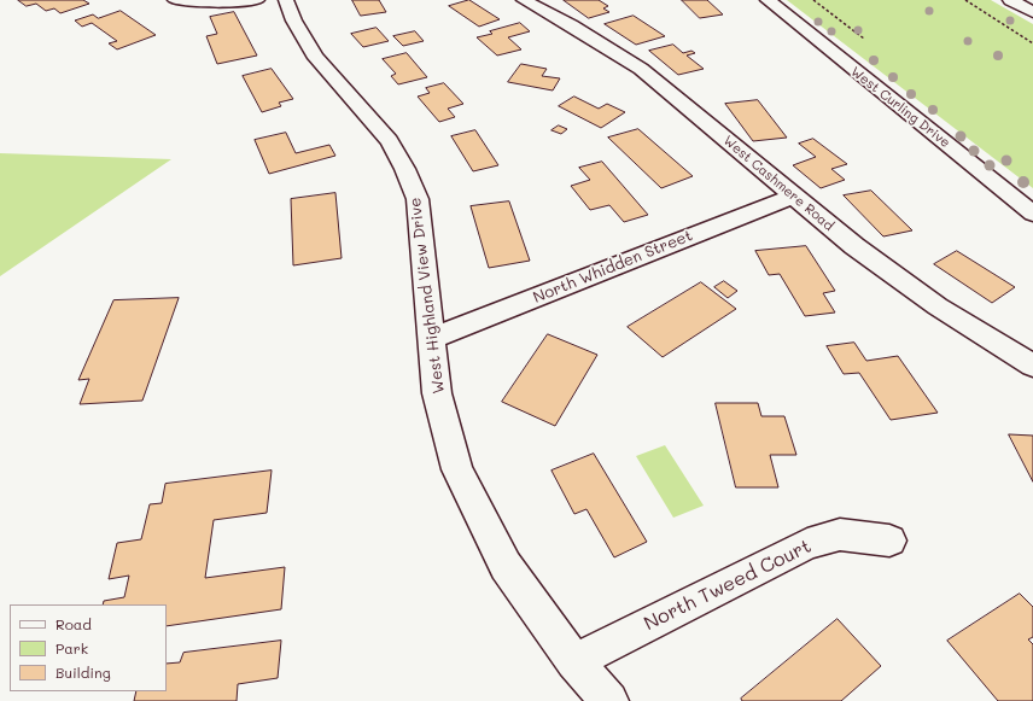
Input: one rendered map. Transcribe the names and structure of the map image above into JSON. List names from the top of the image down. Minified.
{"streets":{"street":["West Curling Drive","West Cashmere Road","North Whidden Street","West Highland View Drive","North Tweed Court"]},"crossings":[["West Cashmere Road","North Whidden Street"],["North Whidden Street","West Highland View Drive"],["West Highland View Drive","North Tweed Court"]],"legend":["Road","Park","Building"]}
